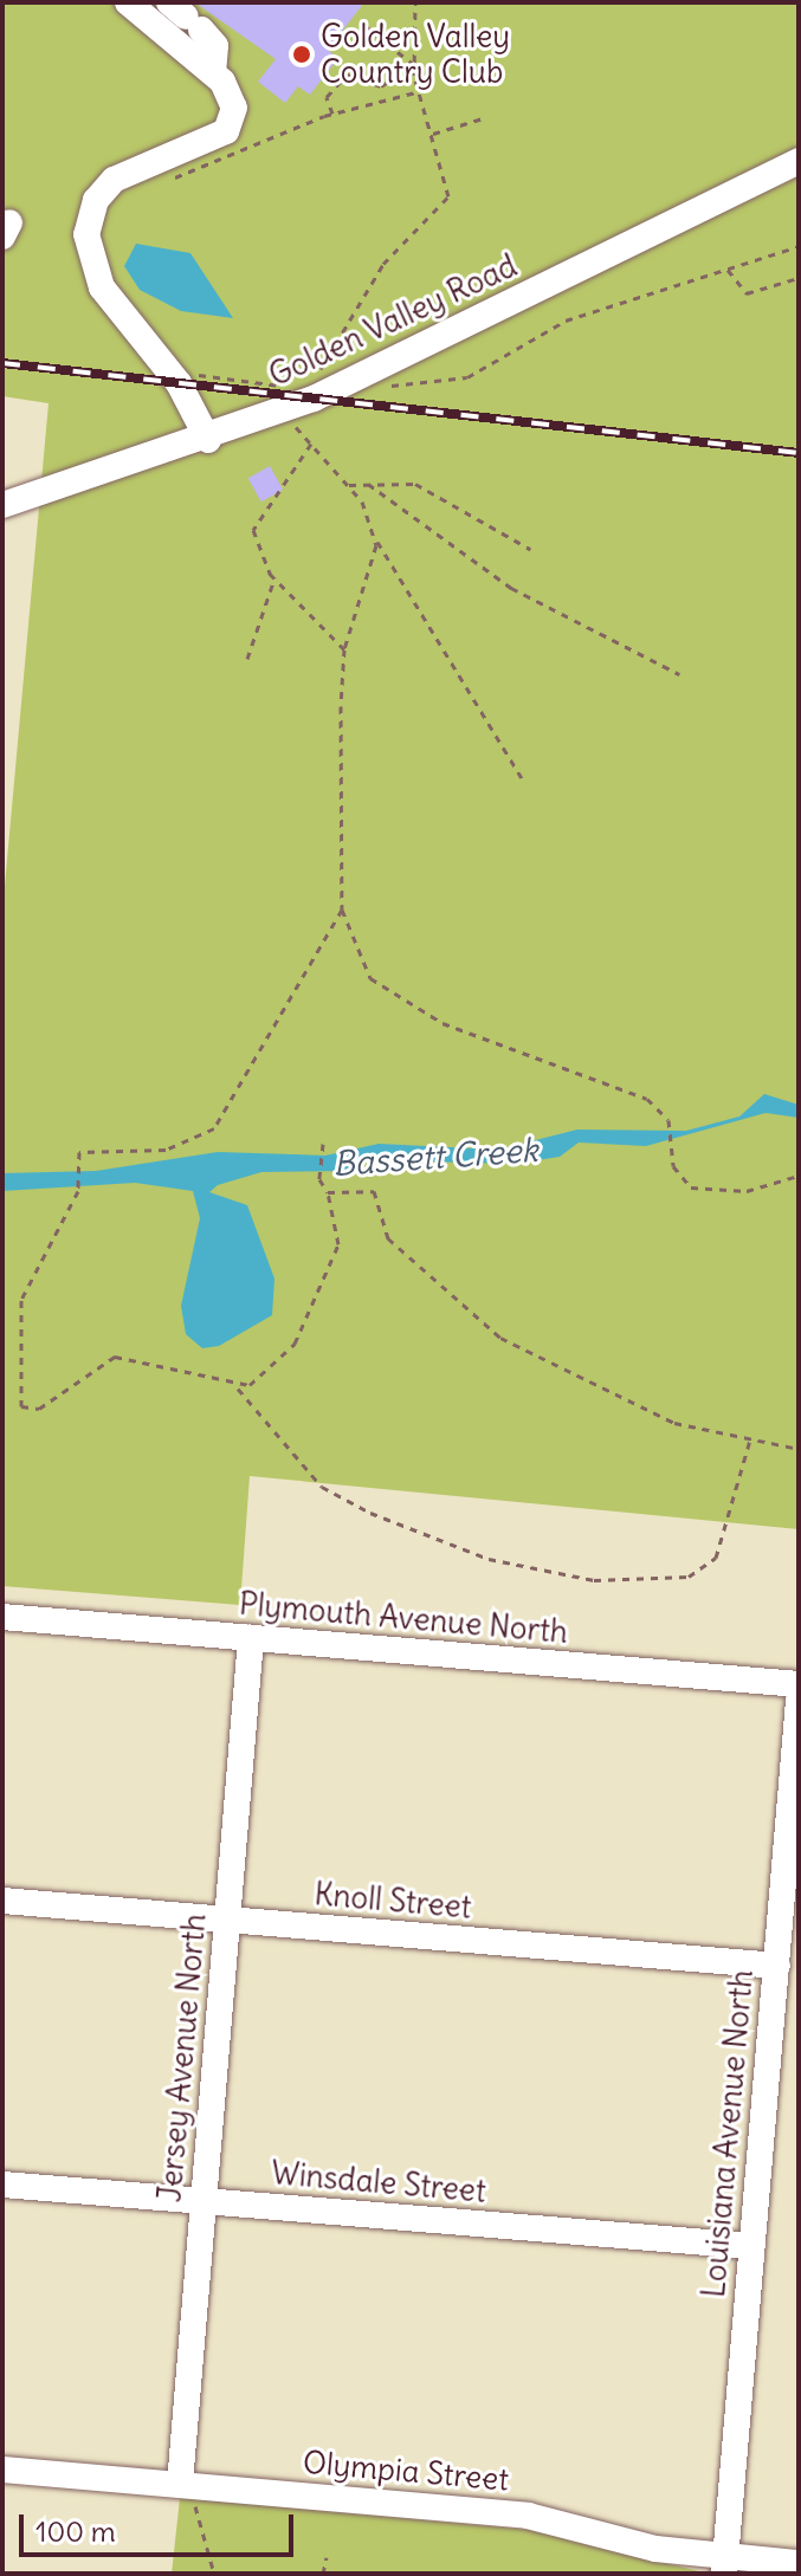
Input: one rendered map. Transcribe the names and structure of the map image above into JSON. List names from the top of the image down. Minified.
{"streets":{"street":["Golden Valley Road","Plymouth Avenue North","Knoll Street","Jersey Avenue North","Louisiana Avenue North","Winsdale Street","Olympia Street"]},"crossings":[["Plymouth Avenue North","Jersey Avenue North"],["Knoll Street","Jersey Avenue North"],["Knoll Street","Louisiana Avenue North"],["Jersey Avenue North","Winsdale Street"],["Jersey Avenue North","Olympia Street"],["Louisiana Avenue North","Winsdale Street"],["Louisiana Avenue North","Olympia Street"]],"water":["Bassett Creek"],"places":["Golden Valley Country Club"],"scale_bar":"100 m"}
